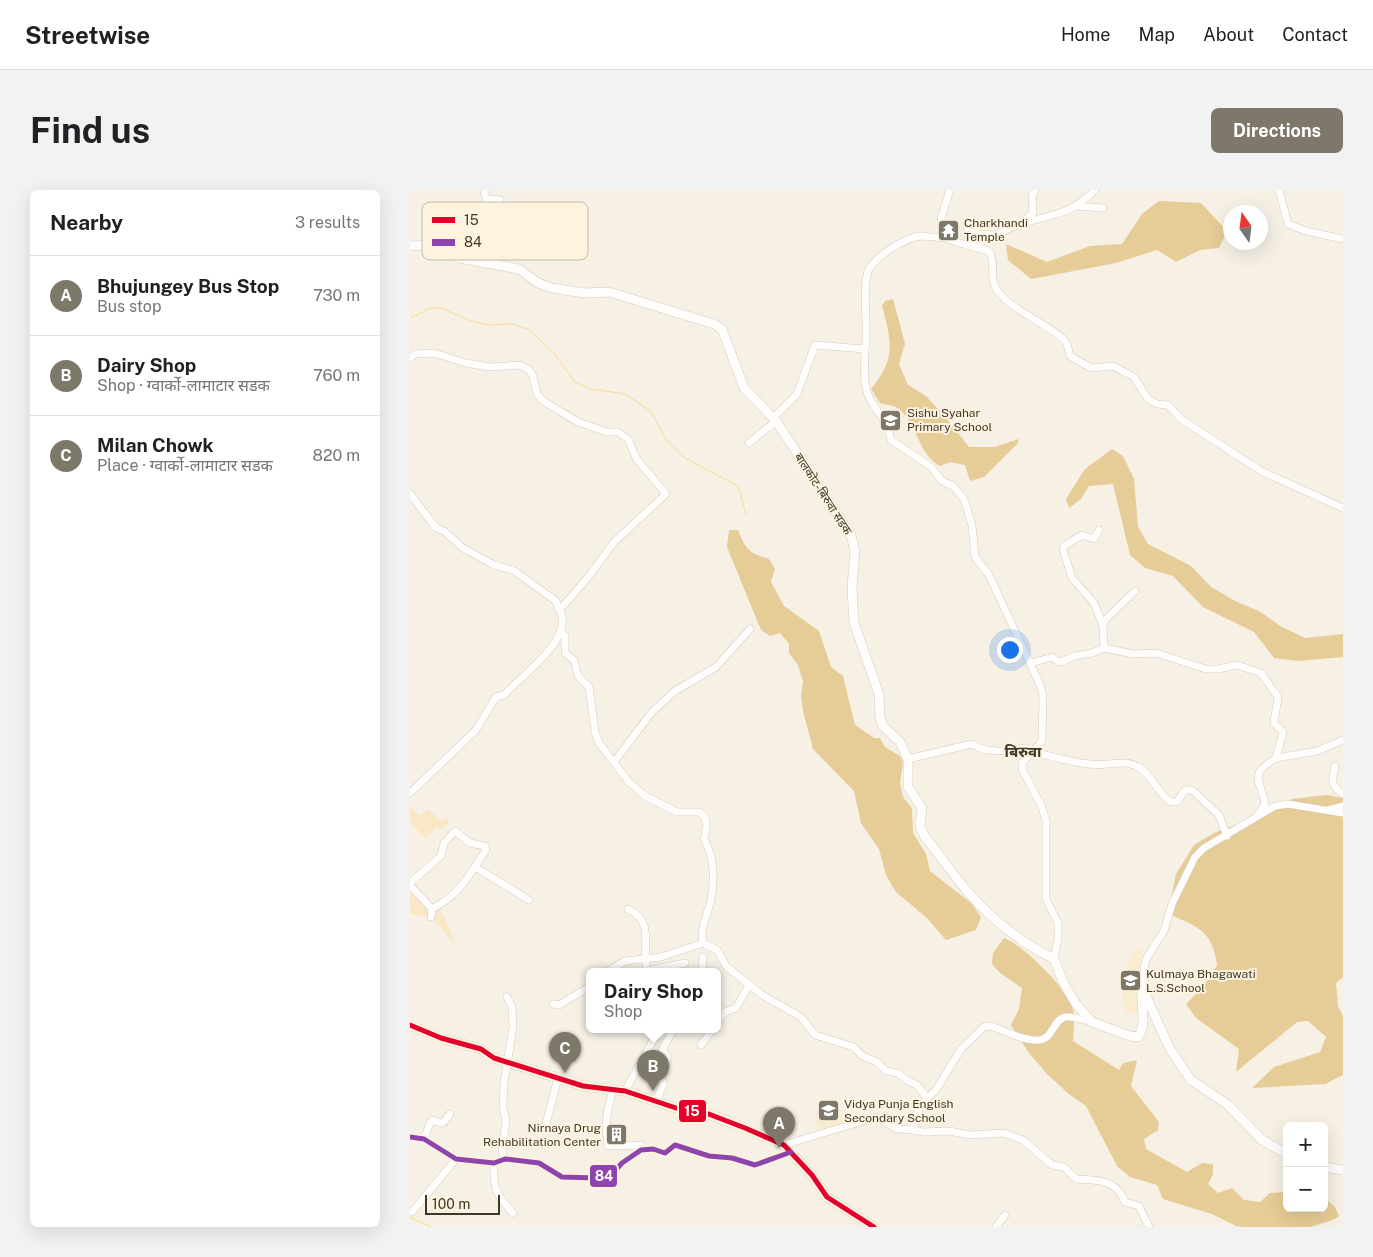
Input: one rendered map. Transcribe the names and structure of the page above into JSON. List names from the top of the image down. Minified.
{"streets":{"main road":["बालकोट-बिरुवा सडक"]},"districts":["बिरुवा"],"places":{"temple":["Charkhandi Temple"],"school or university":["Sishu Syahar Primary School","Kulmaya Bhagawati L.S.School","Vidya Punja English Secondary School"],"building":["Nirnaya Drug Rehabilitation Center"]},"lines":["transit line 15","transit line 84"],"legend":["15","84"],"scale_bar":"100 m","north":"top","page":{"header":"Streetwise","nav":["Home","Map","About","Contact"],"buttons":"Directions","title":"Find us","heading":["Nearby","3 results"],"list":[{"mark":"A","name":"Bhujungey Bus Stop","note":"Bus stop","value":"730 m"},{"mark":"B","name":"Dairy Shop","note":"Shop · ग्वार्को-लामाटार सडक","value":"760 m"},{"mark":"C","name":"Milan Chowk","note":"Place · ग्वार्को-लामाटार सडक","value":"820 m"}],"popup":["Dairy Shop","Shop"],"pins":["C","B","A"],"map_buttons":["+","−"],"scale":"100 m"}}
